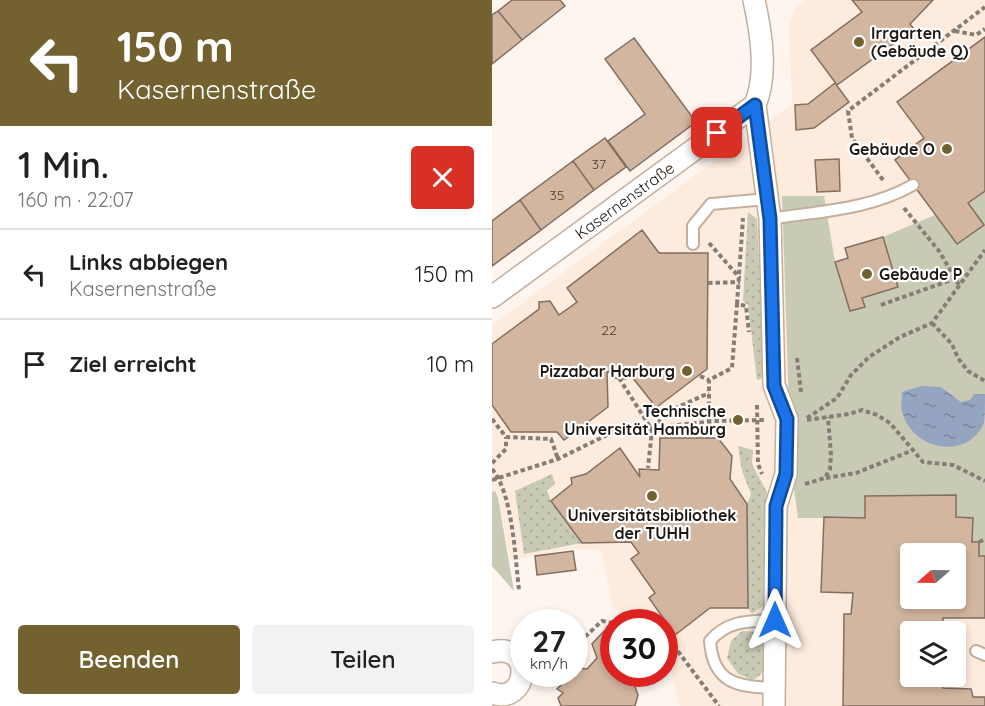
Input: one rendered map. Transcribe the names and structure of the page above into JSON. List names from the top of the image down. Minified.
{"streets":{"street":["Kasernenstraße"]},"places":["Irrgarten (Gebäude Q)","Gebäude O","Gebäude P","Pizzabar Harburg","Technische Universität Hamburg","Universitätsbibliothek der TUHH"],"house_numbers":["37","35","22"],"north":"left","page":{"turn":["150 m","Kasernenstraße"],"heading":["1 Min.","160 m · 22:07"],"list":[{"name":"Links abbiegen","note":"Kasernenstraße","value":"150 m"},{"name":"Ziel erreicht","value":"10 m"}],"speed":"27 km/h","limit":"30","buttons":["Beenden","Teilen"]}}
